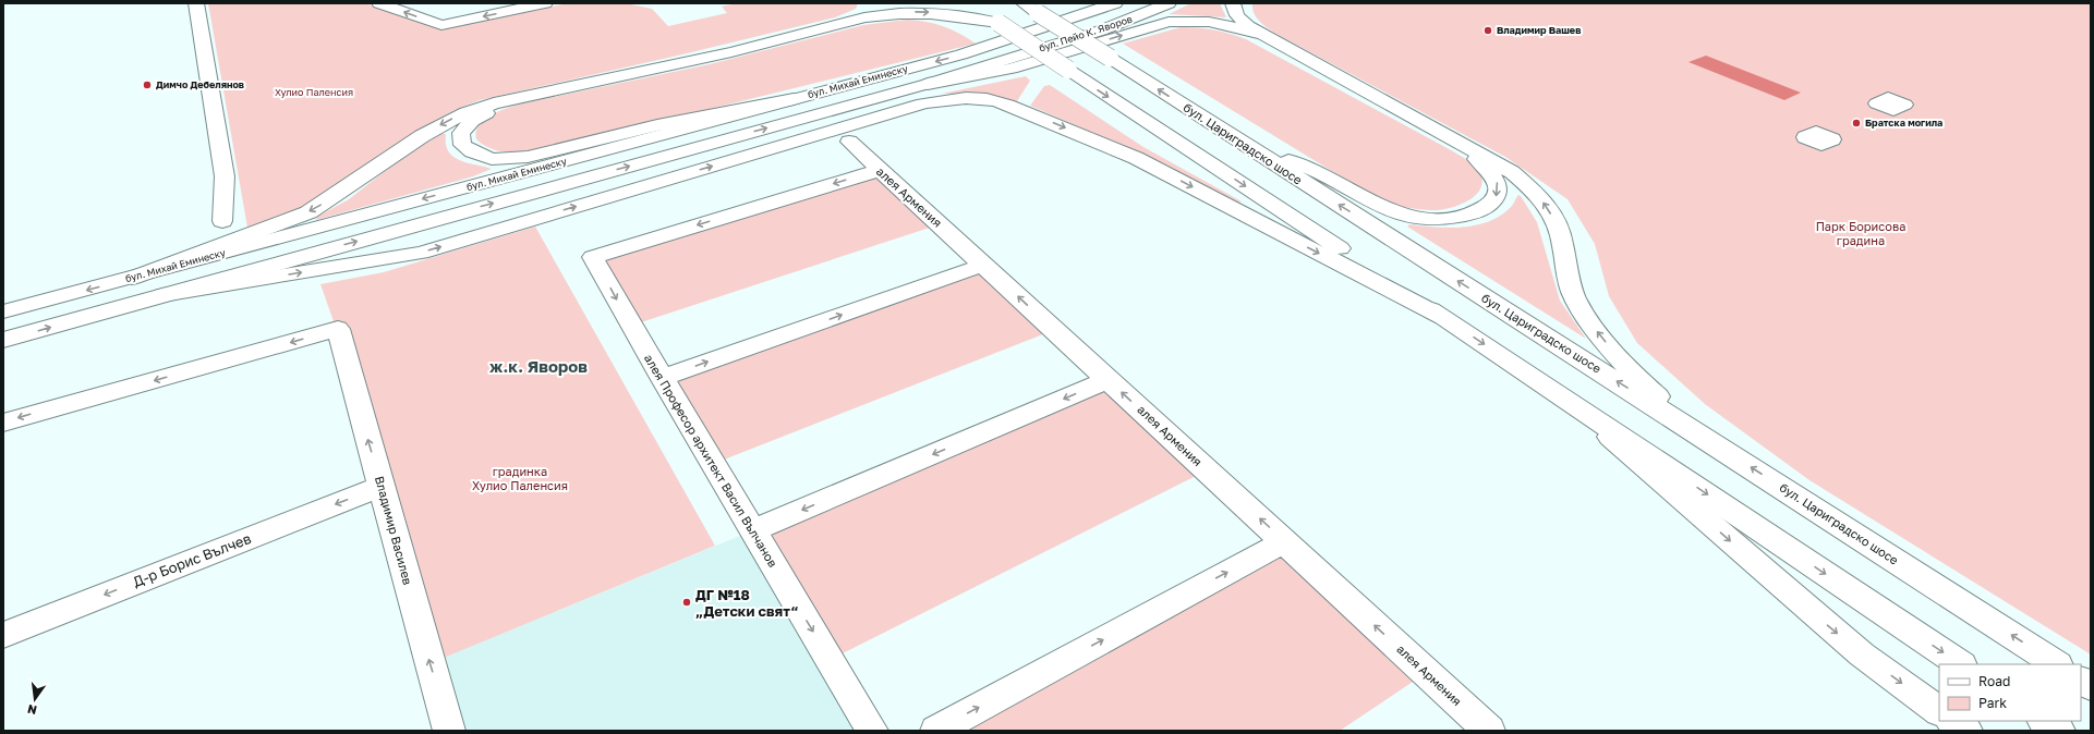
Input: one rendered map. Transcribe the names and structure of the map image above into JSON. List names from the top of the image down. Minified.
{"streets":{"main road":["бул. Пейо К. Яворов","бул. Михай Еминеску","бул. Цариградско шосе","алея Армения","алея Професор архитект Васил Вълчанов","Владимир Василев","Д-р Борис Вълчев"]},"crossings":[["бул. Пейо К. Яворов","бул. Михай Еминеску"],["алея Армения","алея Професор архитект Васил Вълчанов"],["Владимир Василев","Д-р Борис Вълчев"]],"one_way":["алея Армения","Д-р Борис Вълчев"],"districts":["ж.к. Яворов"],"parks":["Хулио Паленсия","Парк Борисова градина","градинка Хулио Паленсия"],"places":["Владимир Вашев","Димчо Дебелянов","Братска могила","ДГ №18 „Детски свят“"],"legend":["Road","Park"],"north":"bottom"}
